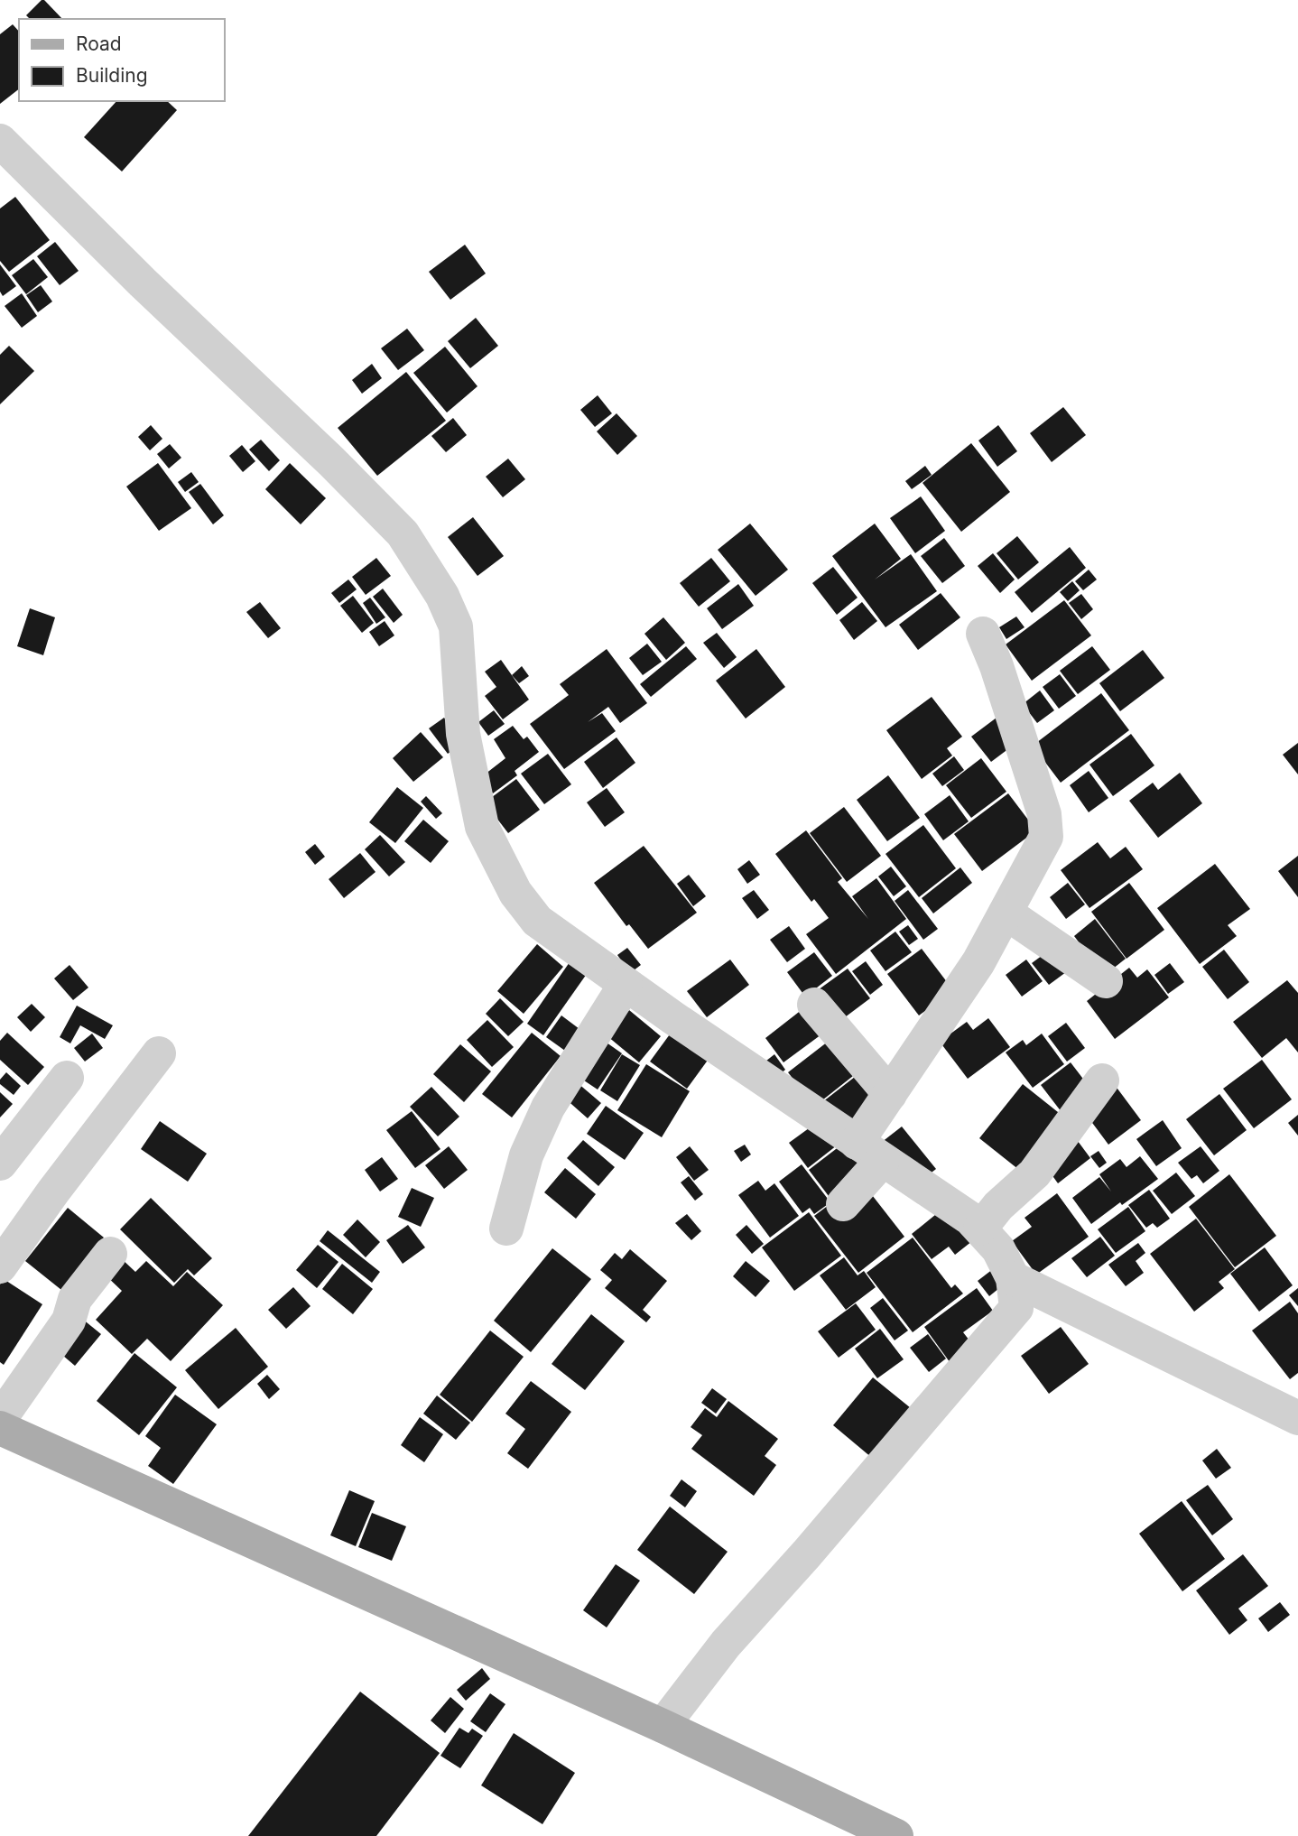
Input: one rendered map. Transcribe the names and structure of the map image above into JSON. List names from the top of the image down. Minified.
{"legend":["Road","Building"]}
